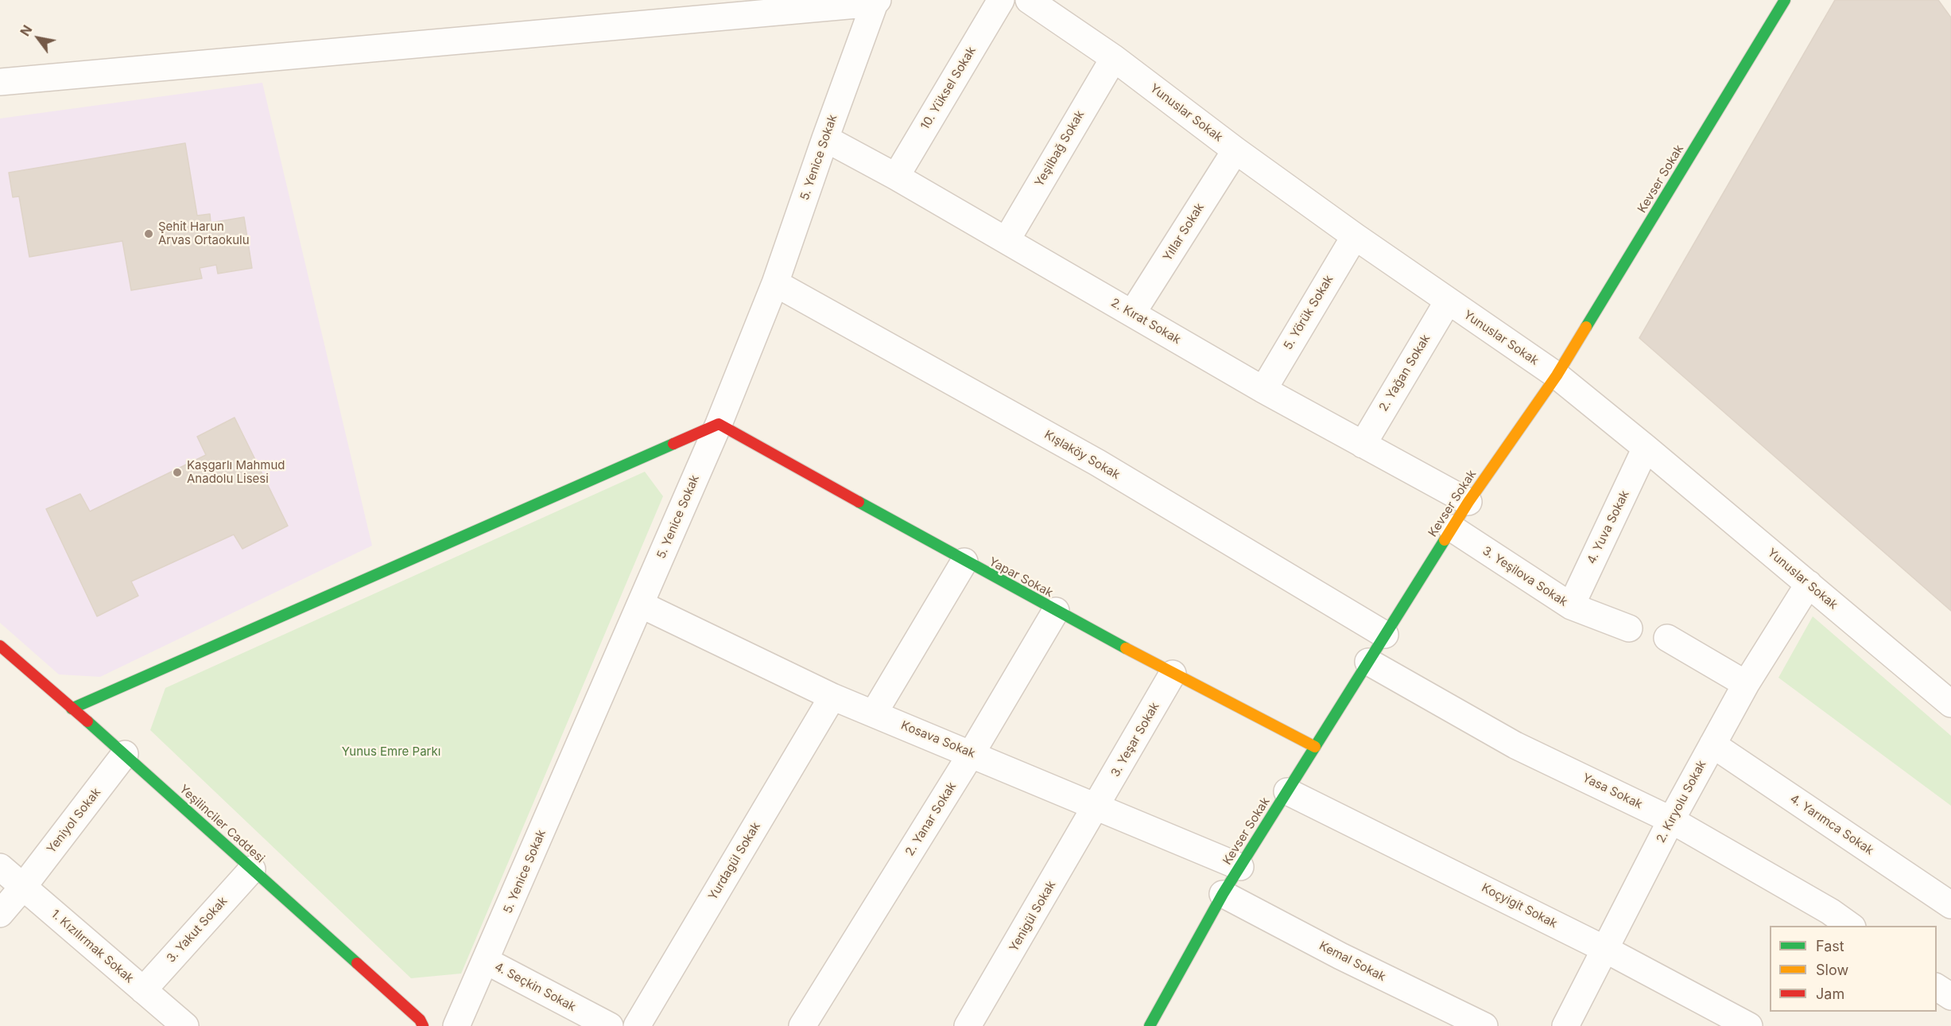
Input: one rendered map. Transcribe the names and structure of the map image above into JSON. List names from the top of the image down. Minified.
{"streets":{"street":["10. Yüksel Sokak","Yunuslar Sokak","Yeşilbağ Sokak","5. Yenice Sokak","Kevser Sokak","Yıllar Sokak","5. Yörük Sokak","2. Kırat Sokak","2. Yağan Sokak","Kışlaköy Sokak","4. Yuva Sokak","3. Yeşilova Sokak","Yapar Sokak","Kosava Sokak","3. Yeşar Sokak","Yasa Sokak","2. Kıryolu Sokak","2. Yanar Sokak","Yeniyol Sokak","Yeşilinciler Caddesi","4. Yarımca Sokak","Yurdagül Sokak","Koçyigit Sokak","Yenigül Sokak","3. Yakut Sokak","1. Kızılırmak Sokak","Kemal Sokak","4. Seçkin Sokak"]},"crossings":[["10. Yüksel Sokak","2. Kırat Sokak"],["Yunuslar Sokak","Yeşilbağ Sokak"],["Yunuslar Sokak","Kevser Sokak"],["Yunuslar Sokak","Yıllar Sokak"],["Yunuslar Sokak","5. Yörük Sokak"],["Yunuslar Sokak","2. Yağan Sokak"],["Yunuslar Sokak","4. Yuva Sokak"],["Yunuslar Sokak","2. Kıryolu Sokak"],["Yeşilbağ Sokak","2. Kırat Sokak"],["5. Yenice Sokak","2. Kırat Sokak"],["5. Yenice Sokak","Kışlaköy Sokak"],["5. Yenice Sokak","Yapar Sokak"],["5. Yenice Sokak","Kosava Sokak"],["5. Yenice Sokak","4. Seçkin Sokak"],["Kevser Sokak","2. Kırat Sokak"],["Kevser Sokak","Kışlaköy Sokak"],["Kevser Sokak","3. Yeşilova Sokak"],["Kevser Sokak","Yapar Sokak"],["Kevser Sokak","Kosava Sokak"],["Kevser Sokak","Yasa Sokak"],["Kevser Sokak","Koçyigit Sokak"],["Kevser Sokak","Kemal Sokak"],["Yıllar Sokak","2. Kırat Sokak"],["5. Yörük Sokak","2. Kırat Sokak"],["2. Kırat Sokak","2. Yağan Sokak"],["4. Yuva Sokak","3. Yeşilova Sokak"],["Yapar Sokak","3. Yeşar Sokak"],["Yapar Sokak","2. Yanar Sokak"],["Kosava Sokak","3. Yeşar Sokak"],["Kosava Sokak","2. Yanar Sokak"],["Kosava Sokak","Yurdagül Sokak"],["Kosava Sokak","Yenigül Sokak"],["3. Yeşar Sokak","Yenigül Sokak"],["Yasa Sokak","2. Kıryolu Sokak"],["2. Kıryolu Sokak","4. Yarımca Sokak"],["2. Kıryolu Sokak","Koçyigit Sokak"],["Yeniyol Sokak","Yeşilinciler Caddesi"],["Yeniyol Sokak","1. Kızılırmak Sokak"],["Yeşilinciler Caddesi","3. Yakut Sokak"],["3. Yakut Sokak","1. Kızılırmak Sokak"]],"parks":["Yunus Emre Parkı"],"places":["Şehit Harun Arvas Ortaokulu","Kaşgarlı Mahmud Anadolu Lisesi"],"legend":["Fast","Slow","Jam"],"north":"top left"}
